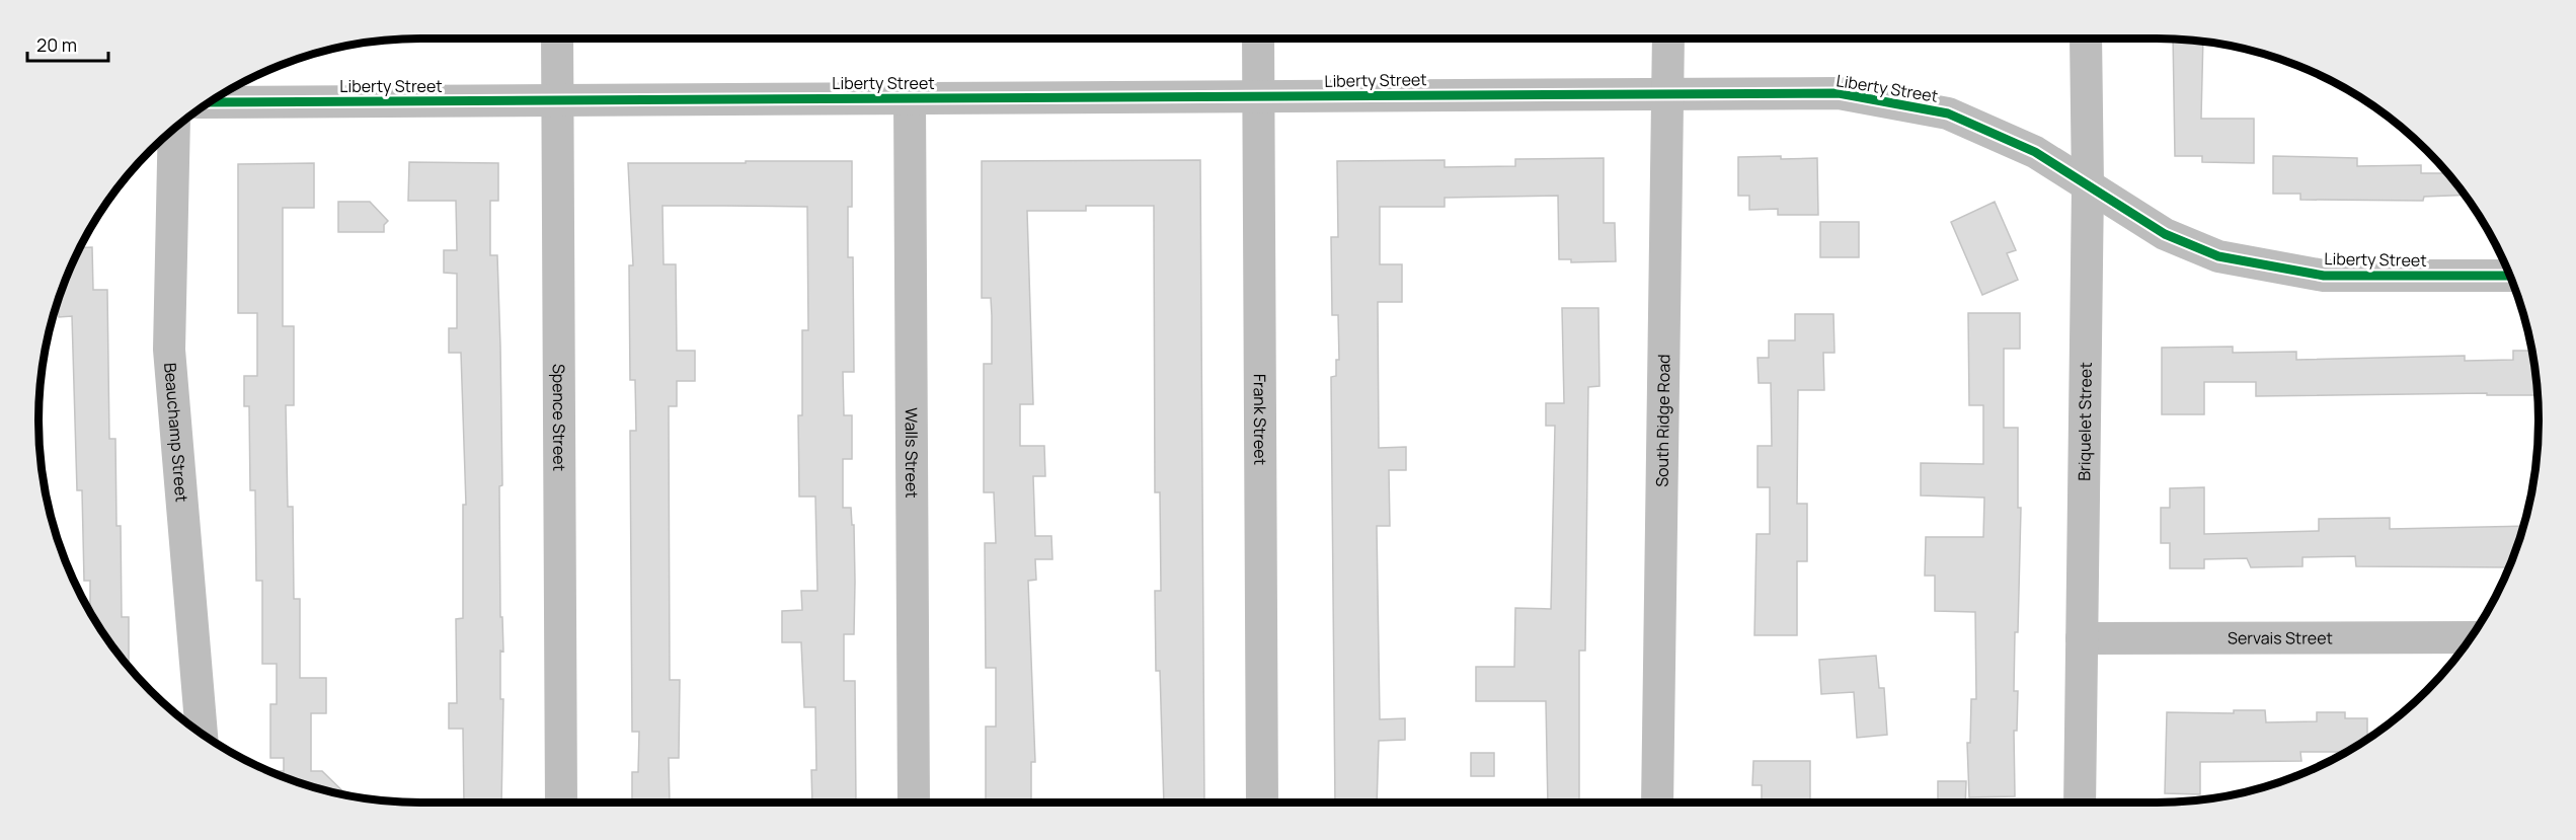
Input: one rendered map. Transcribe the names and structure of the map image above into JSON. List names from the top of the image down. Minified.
{"streets":{"street":["Liberty Street","Spence Street","Frank Street","South Ridge Road","Briquelet Street","Beauchamp Street","Walls Street","Servais Street"]},"crossings":[["Liberty Street","Spence Street"],["Liberty Street","Frank Street"],["Liberty Street","South Ridge Road"],["Liberty Street","Briquelet Street"],["Liberty Street","Walls Street"],["Briquelet Street","Servais Street"]],"scale_bar":"20 m"}
